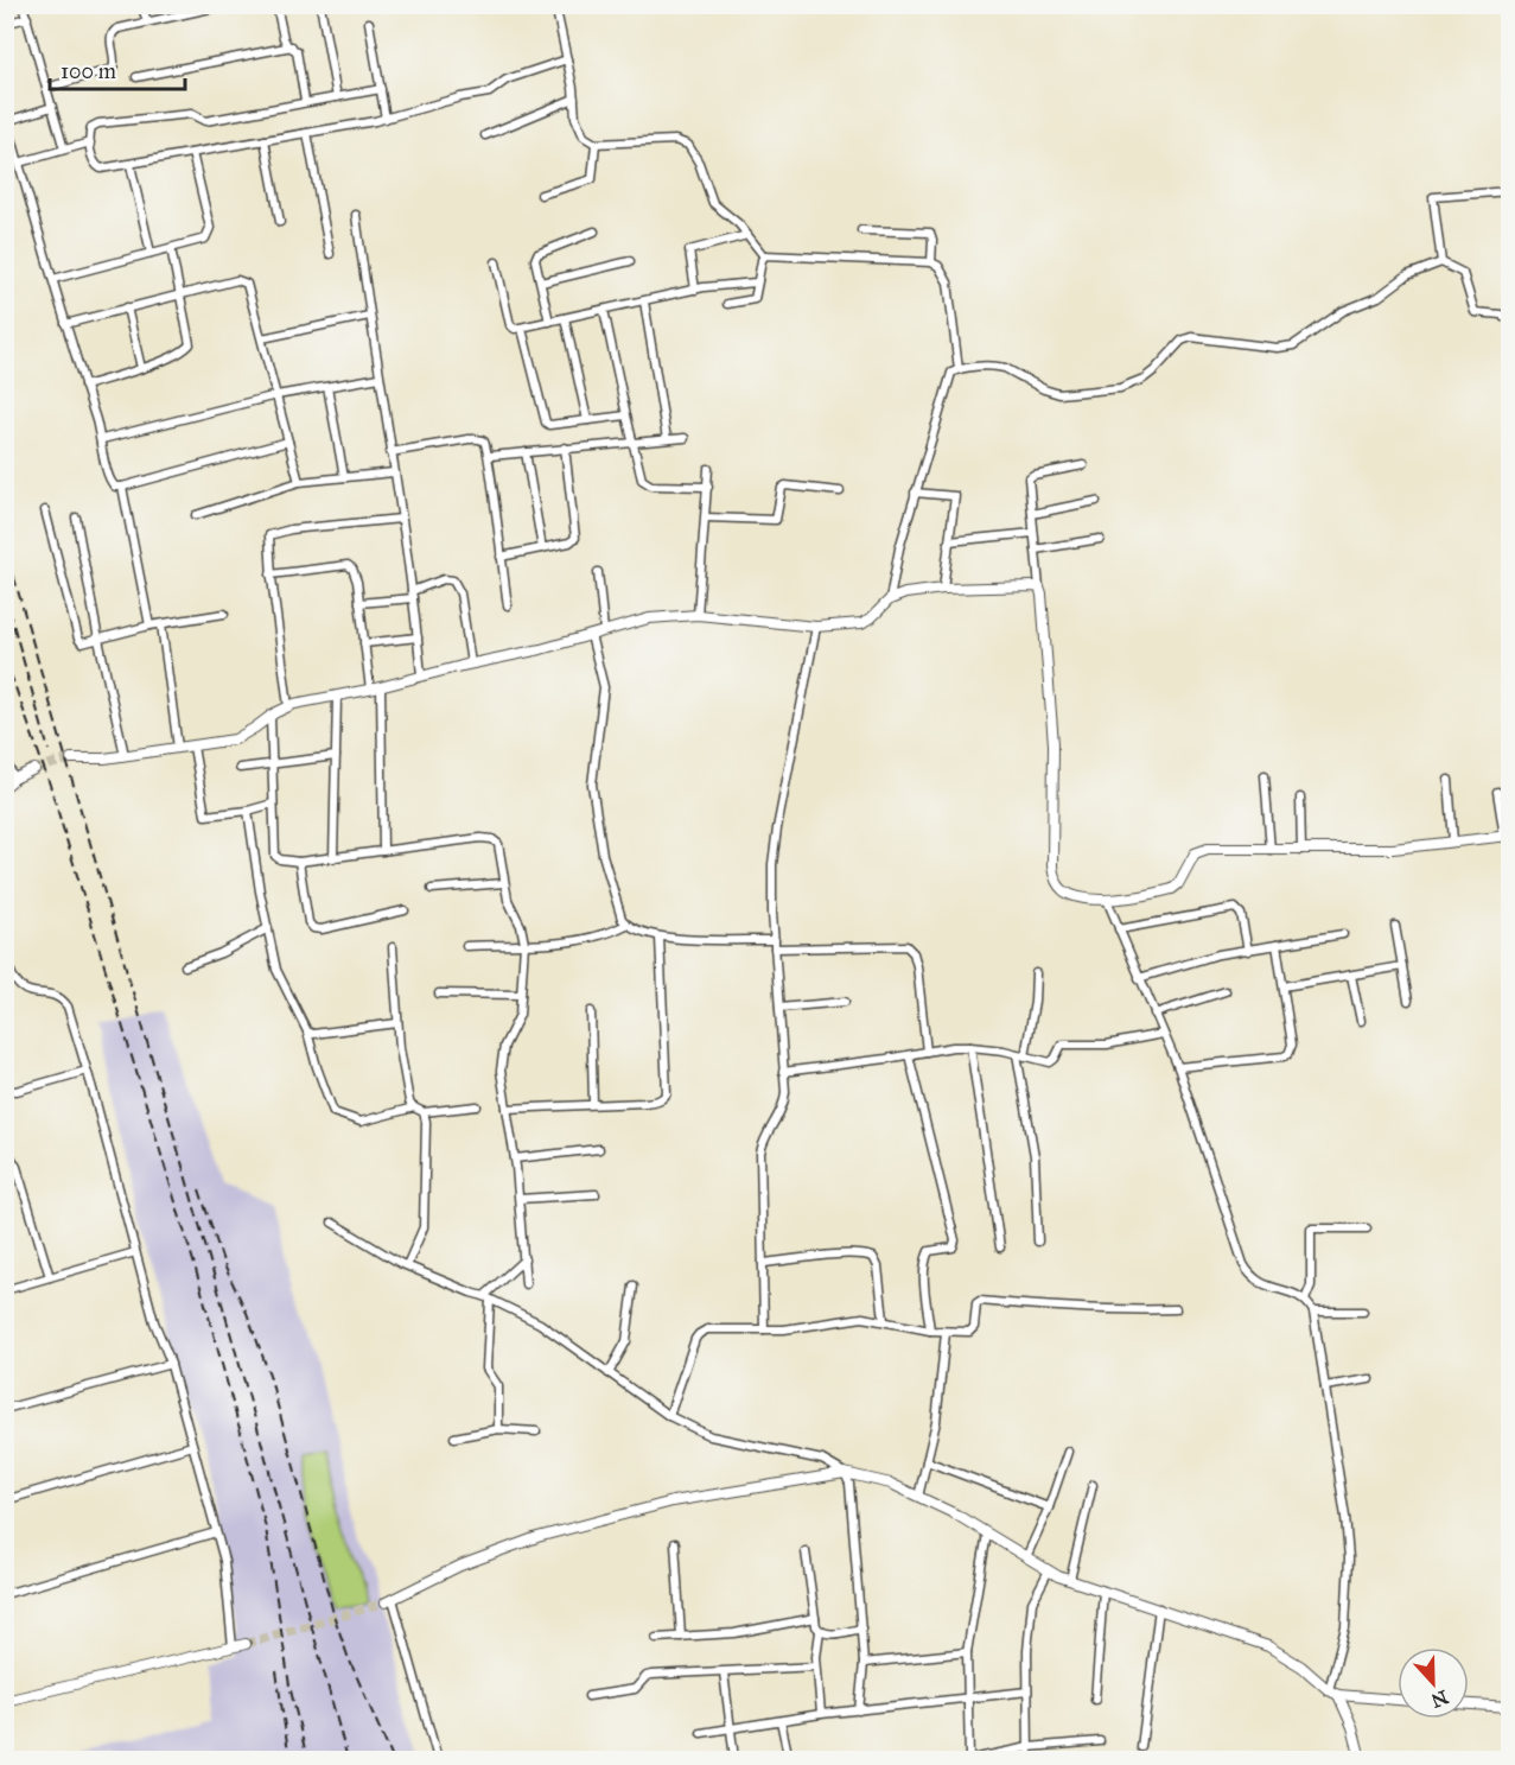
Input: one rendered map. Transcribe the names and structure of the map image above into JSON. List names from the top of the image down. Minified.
{"scale_bar":"100 m","north":"bottom"}
